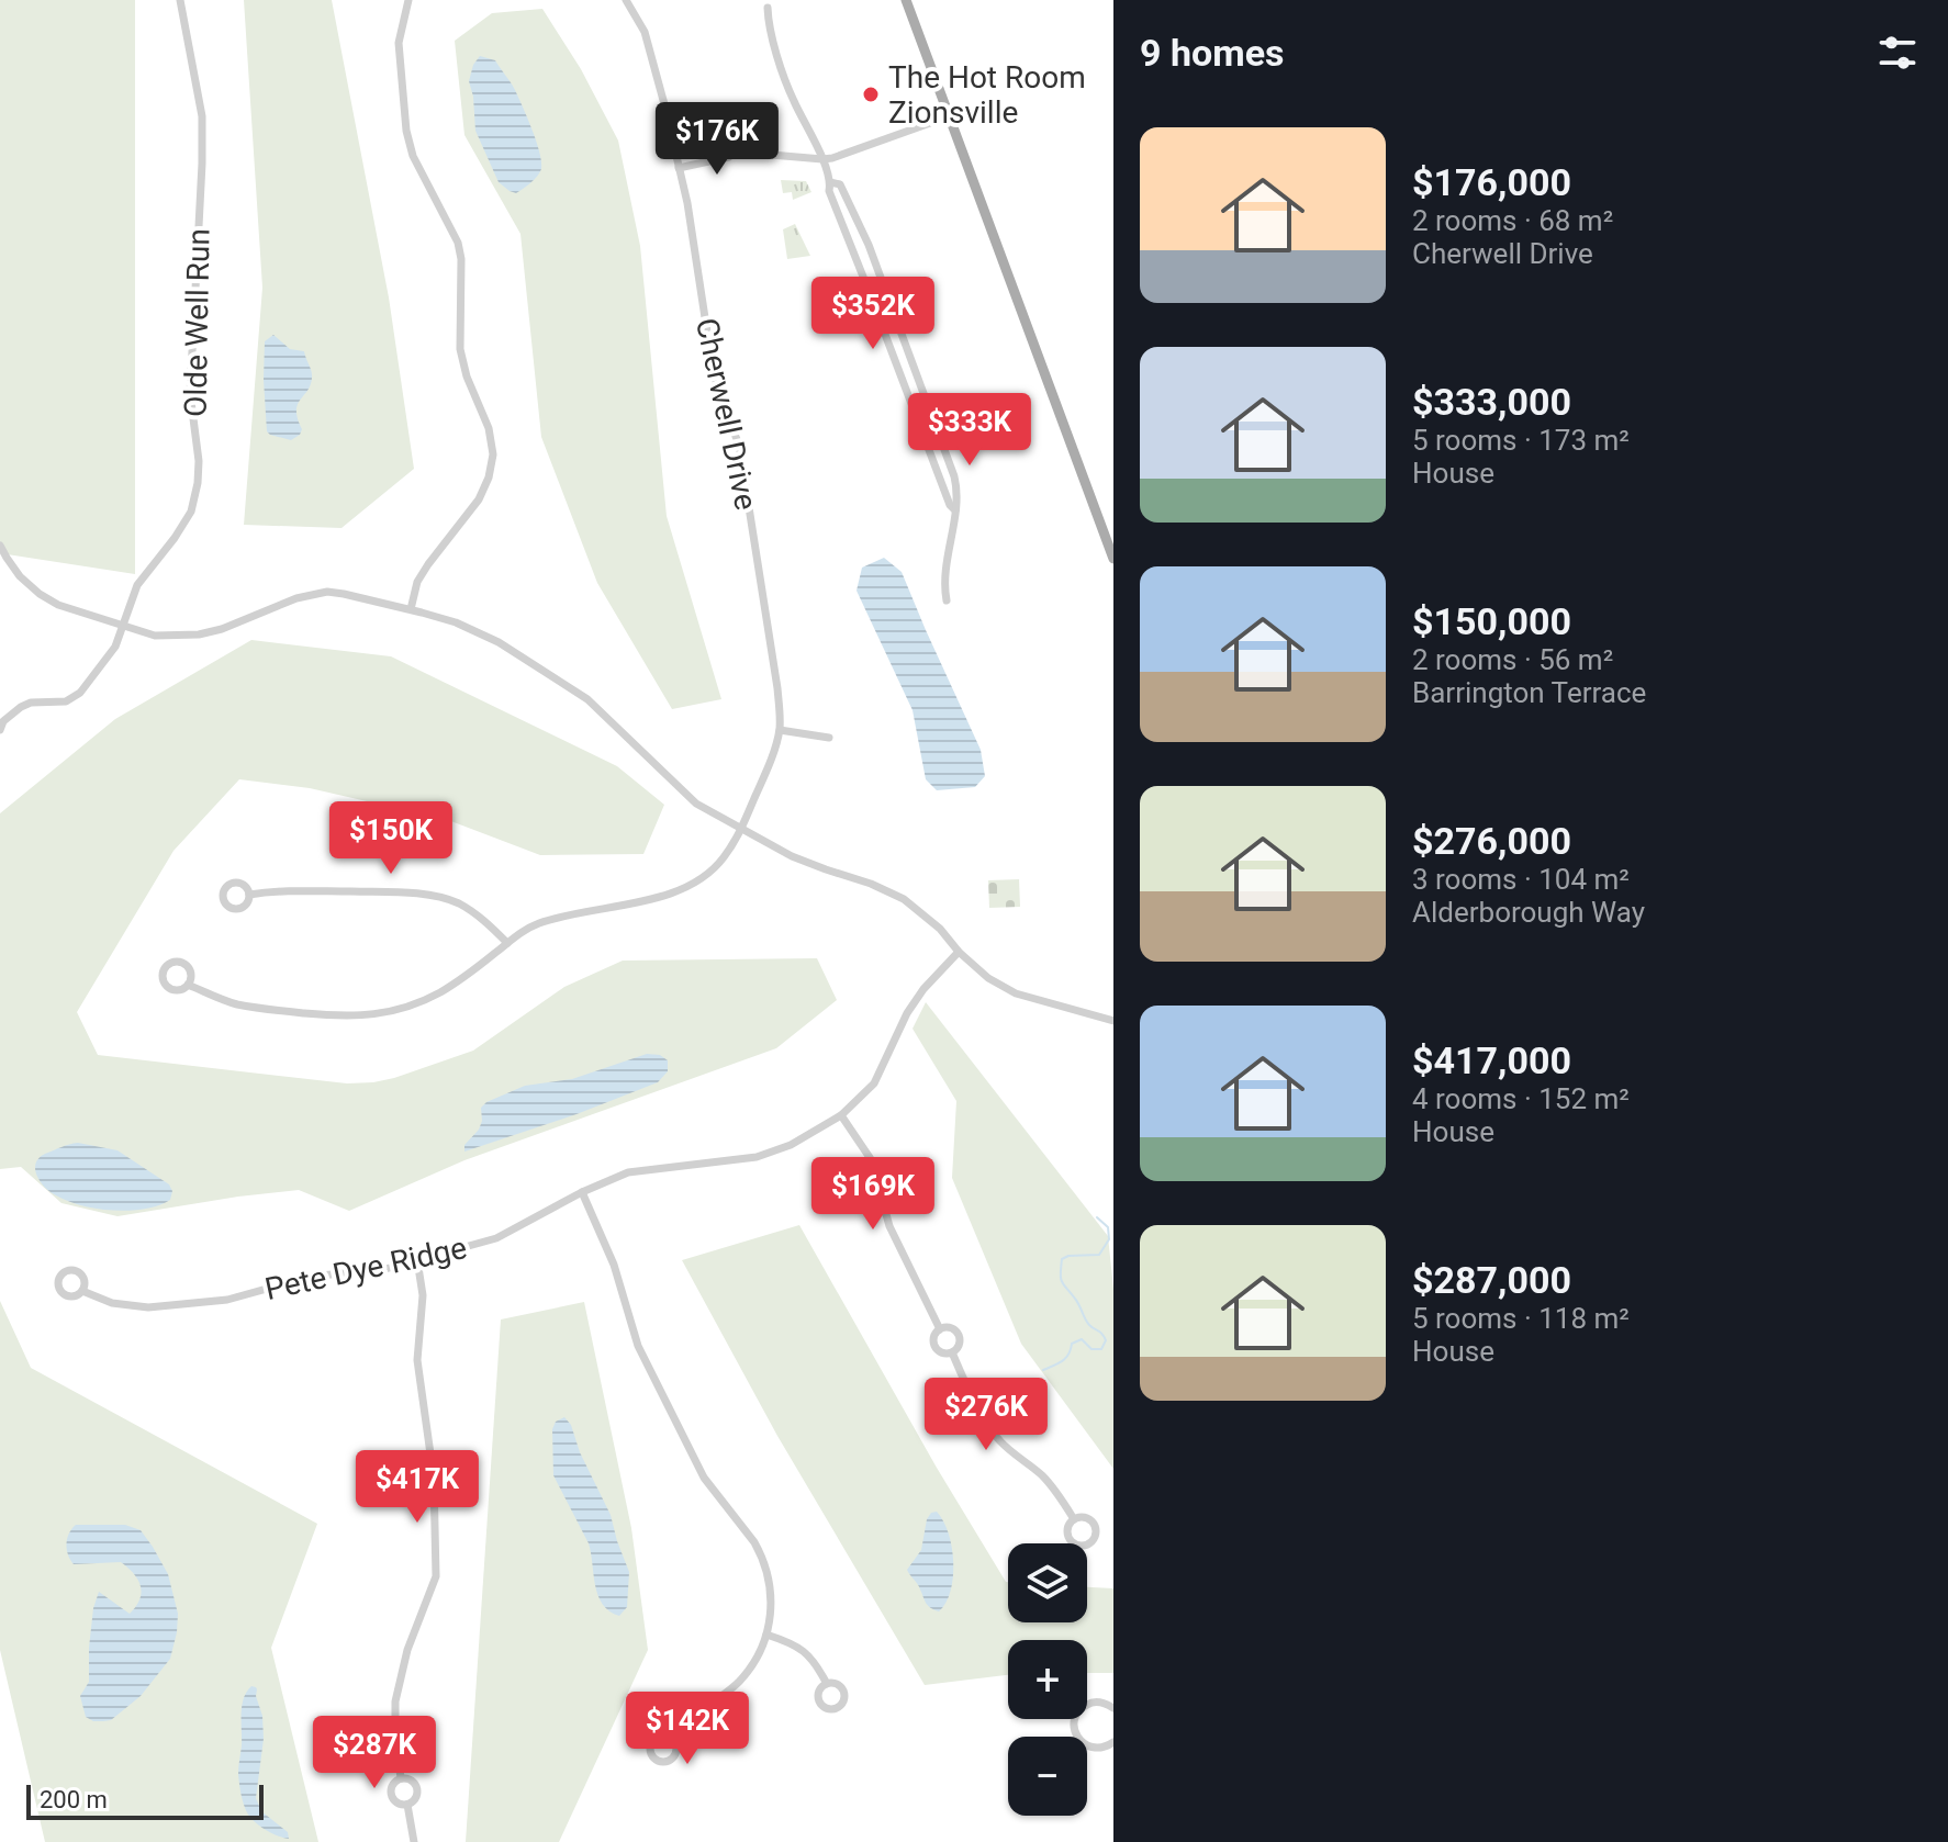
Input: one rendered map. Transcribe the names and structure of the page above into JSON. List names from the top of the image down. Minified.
{"streets":{"street":["Olde Well Run","Cherwell Drive","Pete Dye Ridge"]},"places":["The Hot Room Zionsville"],"scale_bar":"200 m","page":{"heading":"9 homes","price":["$176K","$352K","$333K","$150K","$169K","$276K","$417K","$142K","$287K"],"list":[{"name":"$176,000","note":"2 rooms · 68 m² · Cherwell Drive"},{"name":"$333,000","note":"5 rooms · 173 m² · House"},{"name":"$150,000","note":"2 rooms · 56 m² · Barrington Terrace"},{"name":"$276,000","note":"3 rooms · 104 m² · Alderborough Way"},{"name":"$417,000","note":"4 rooms · 152 m² · House"},{"name":"$287,000","note":"5 rooms · 118 m² · House"}],"map_buttons":["+","−"],"scale":"200 m"}}
